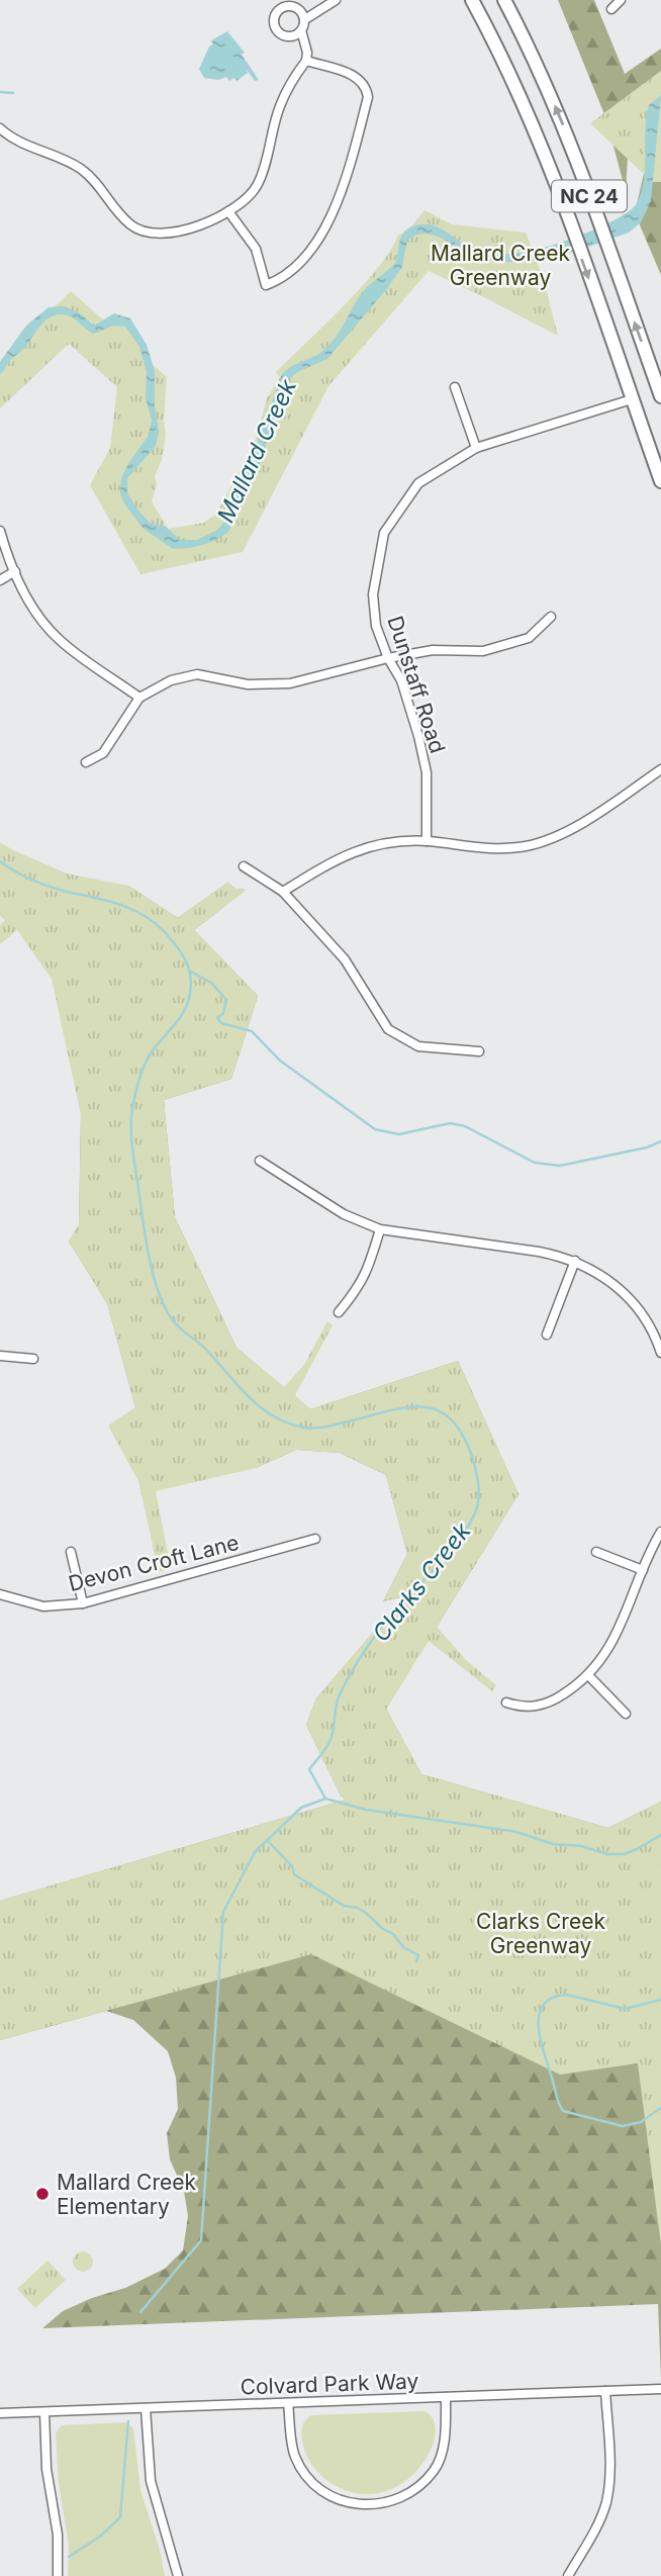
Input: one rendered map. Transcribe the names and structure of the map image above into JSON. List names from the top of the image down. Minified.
{"streets":{"main road":["NC 24"],"street":["Dunstaff Road","Devon Croft Lane","Colvard Park Way"]},"crossings":[["NC 24","Dunstaff Road"]],"water":["Mallard Creek","Clarks Creek"],"parks":["Mallard Creek Greenway","Clarks Creek Greenway"],"places":["Mallard Creek Elementary"]}
